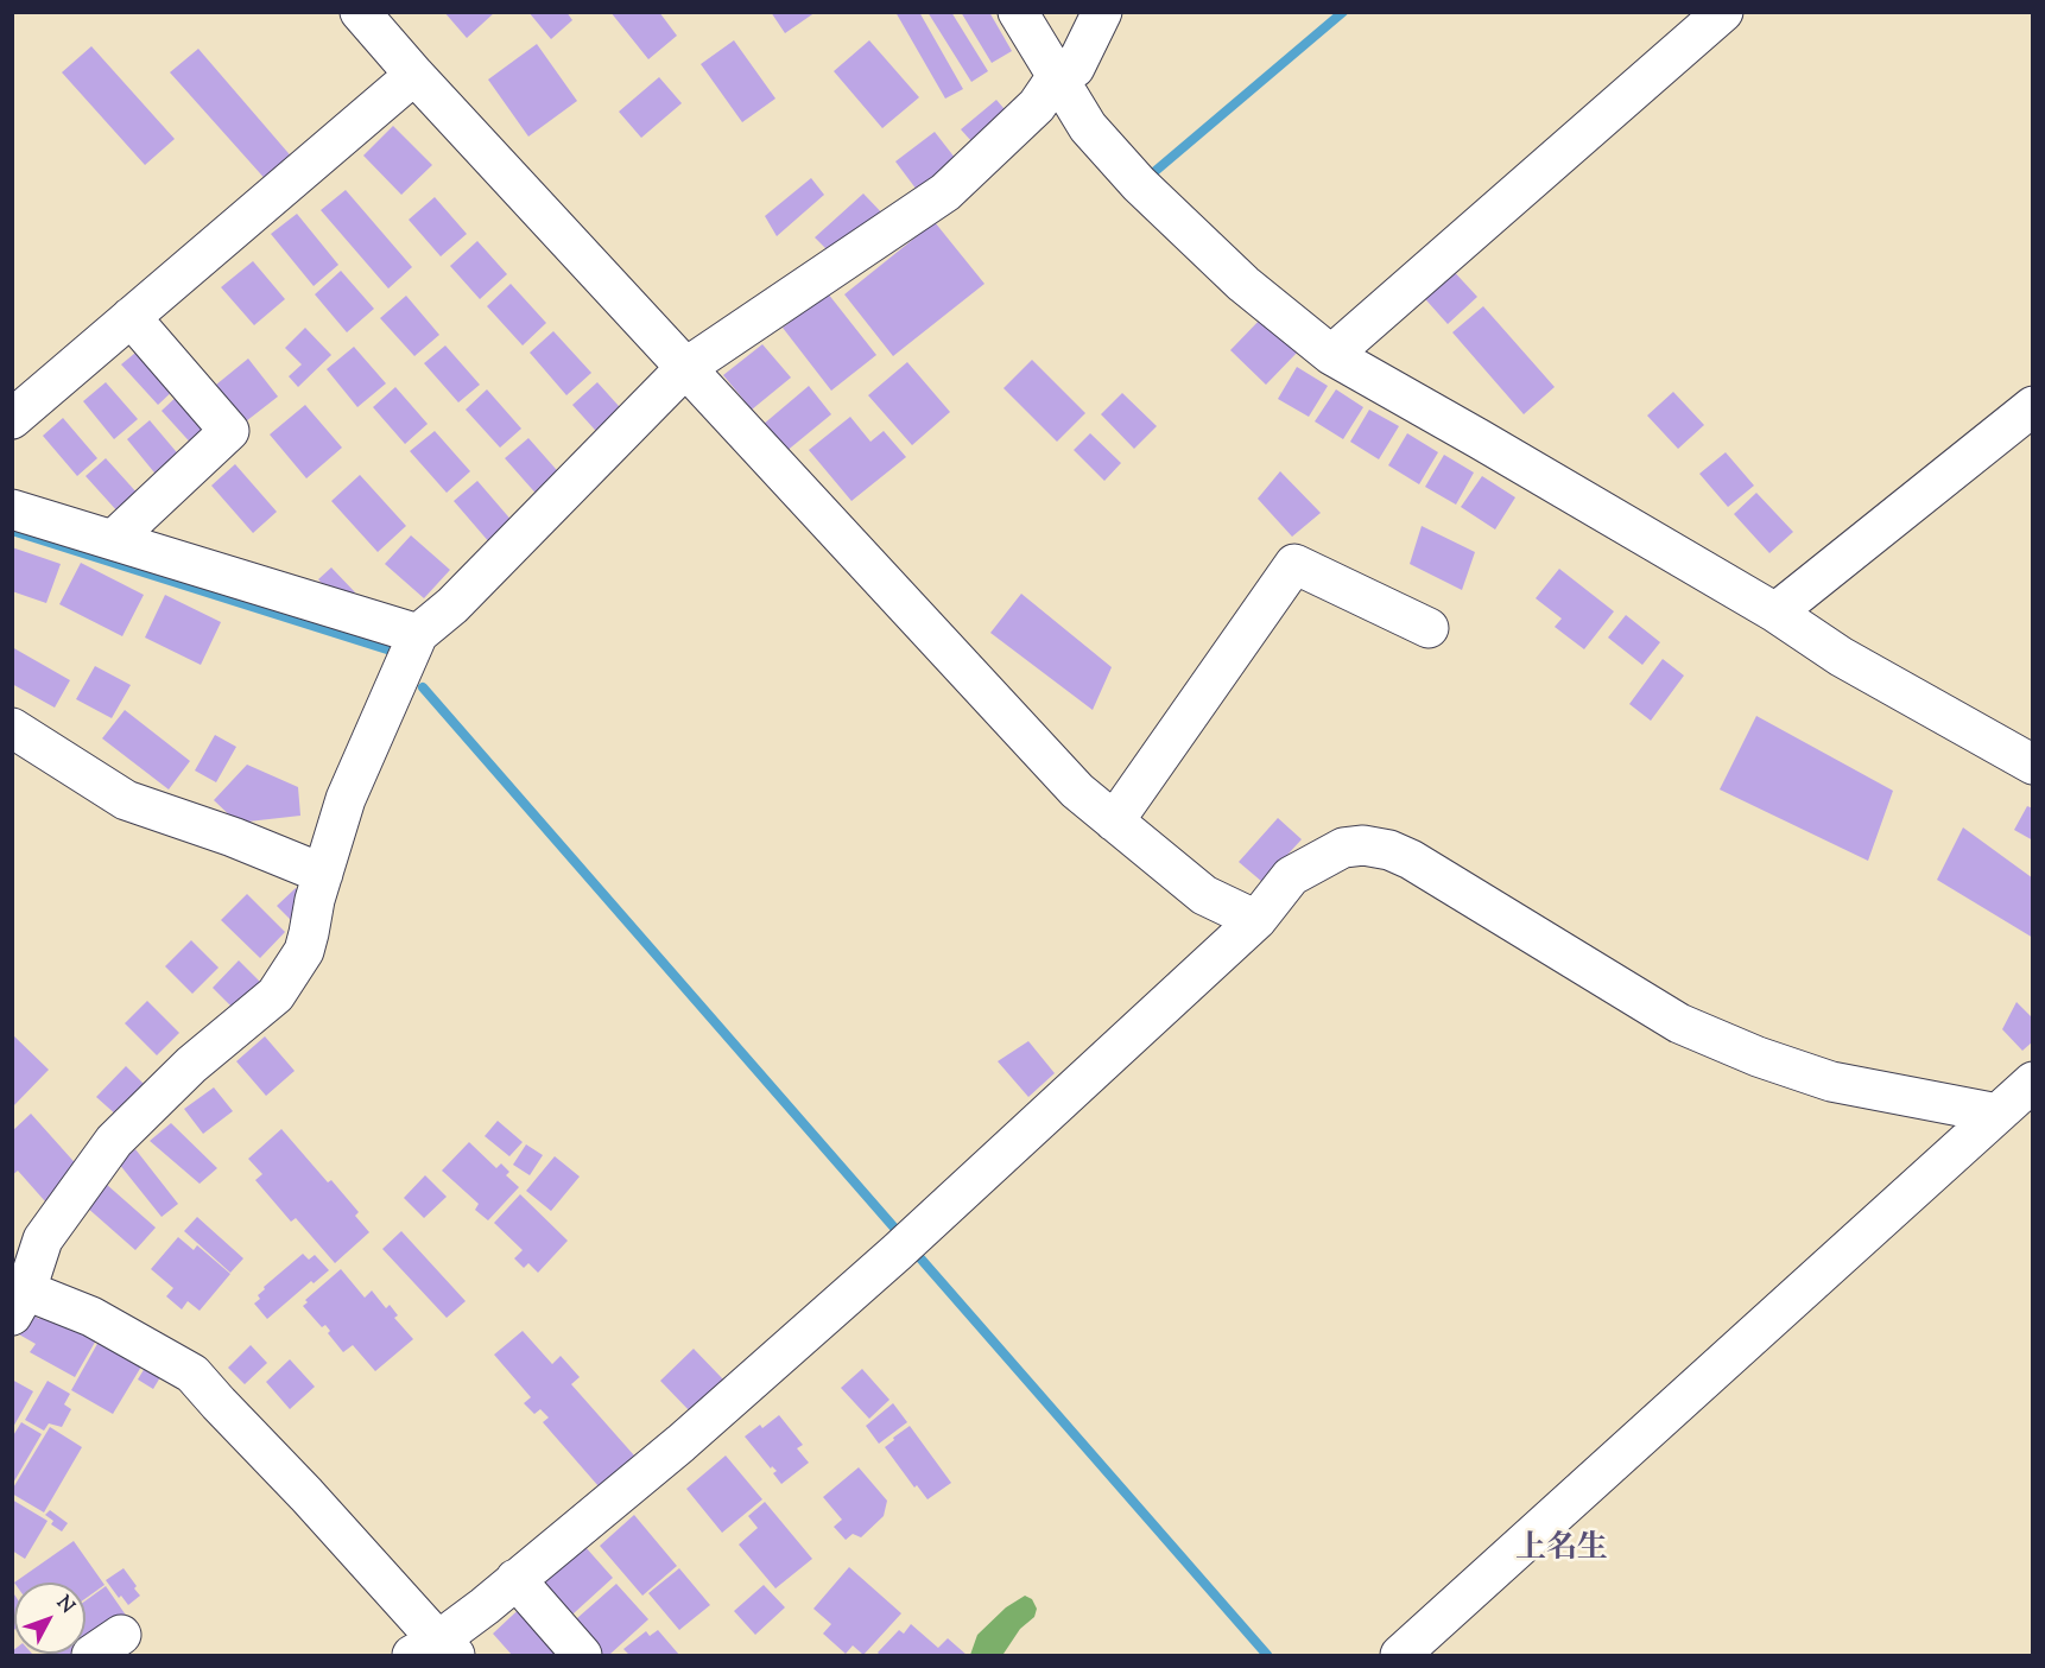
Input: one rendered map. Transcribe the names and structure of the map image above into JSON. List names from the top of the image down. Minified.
{"districts":["上名生"],"north":"top right"}
